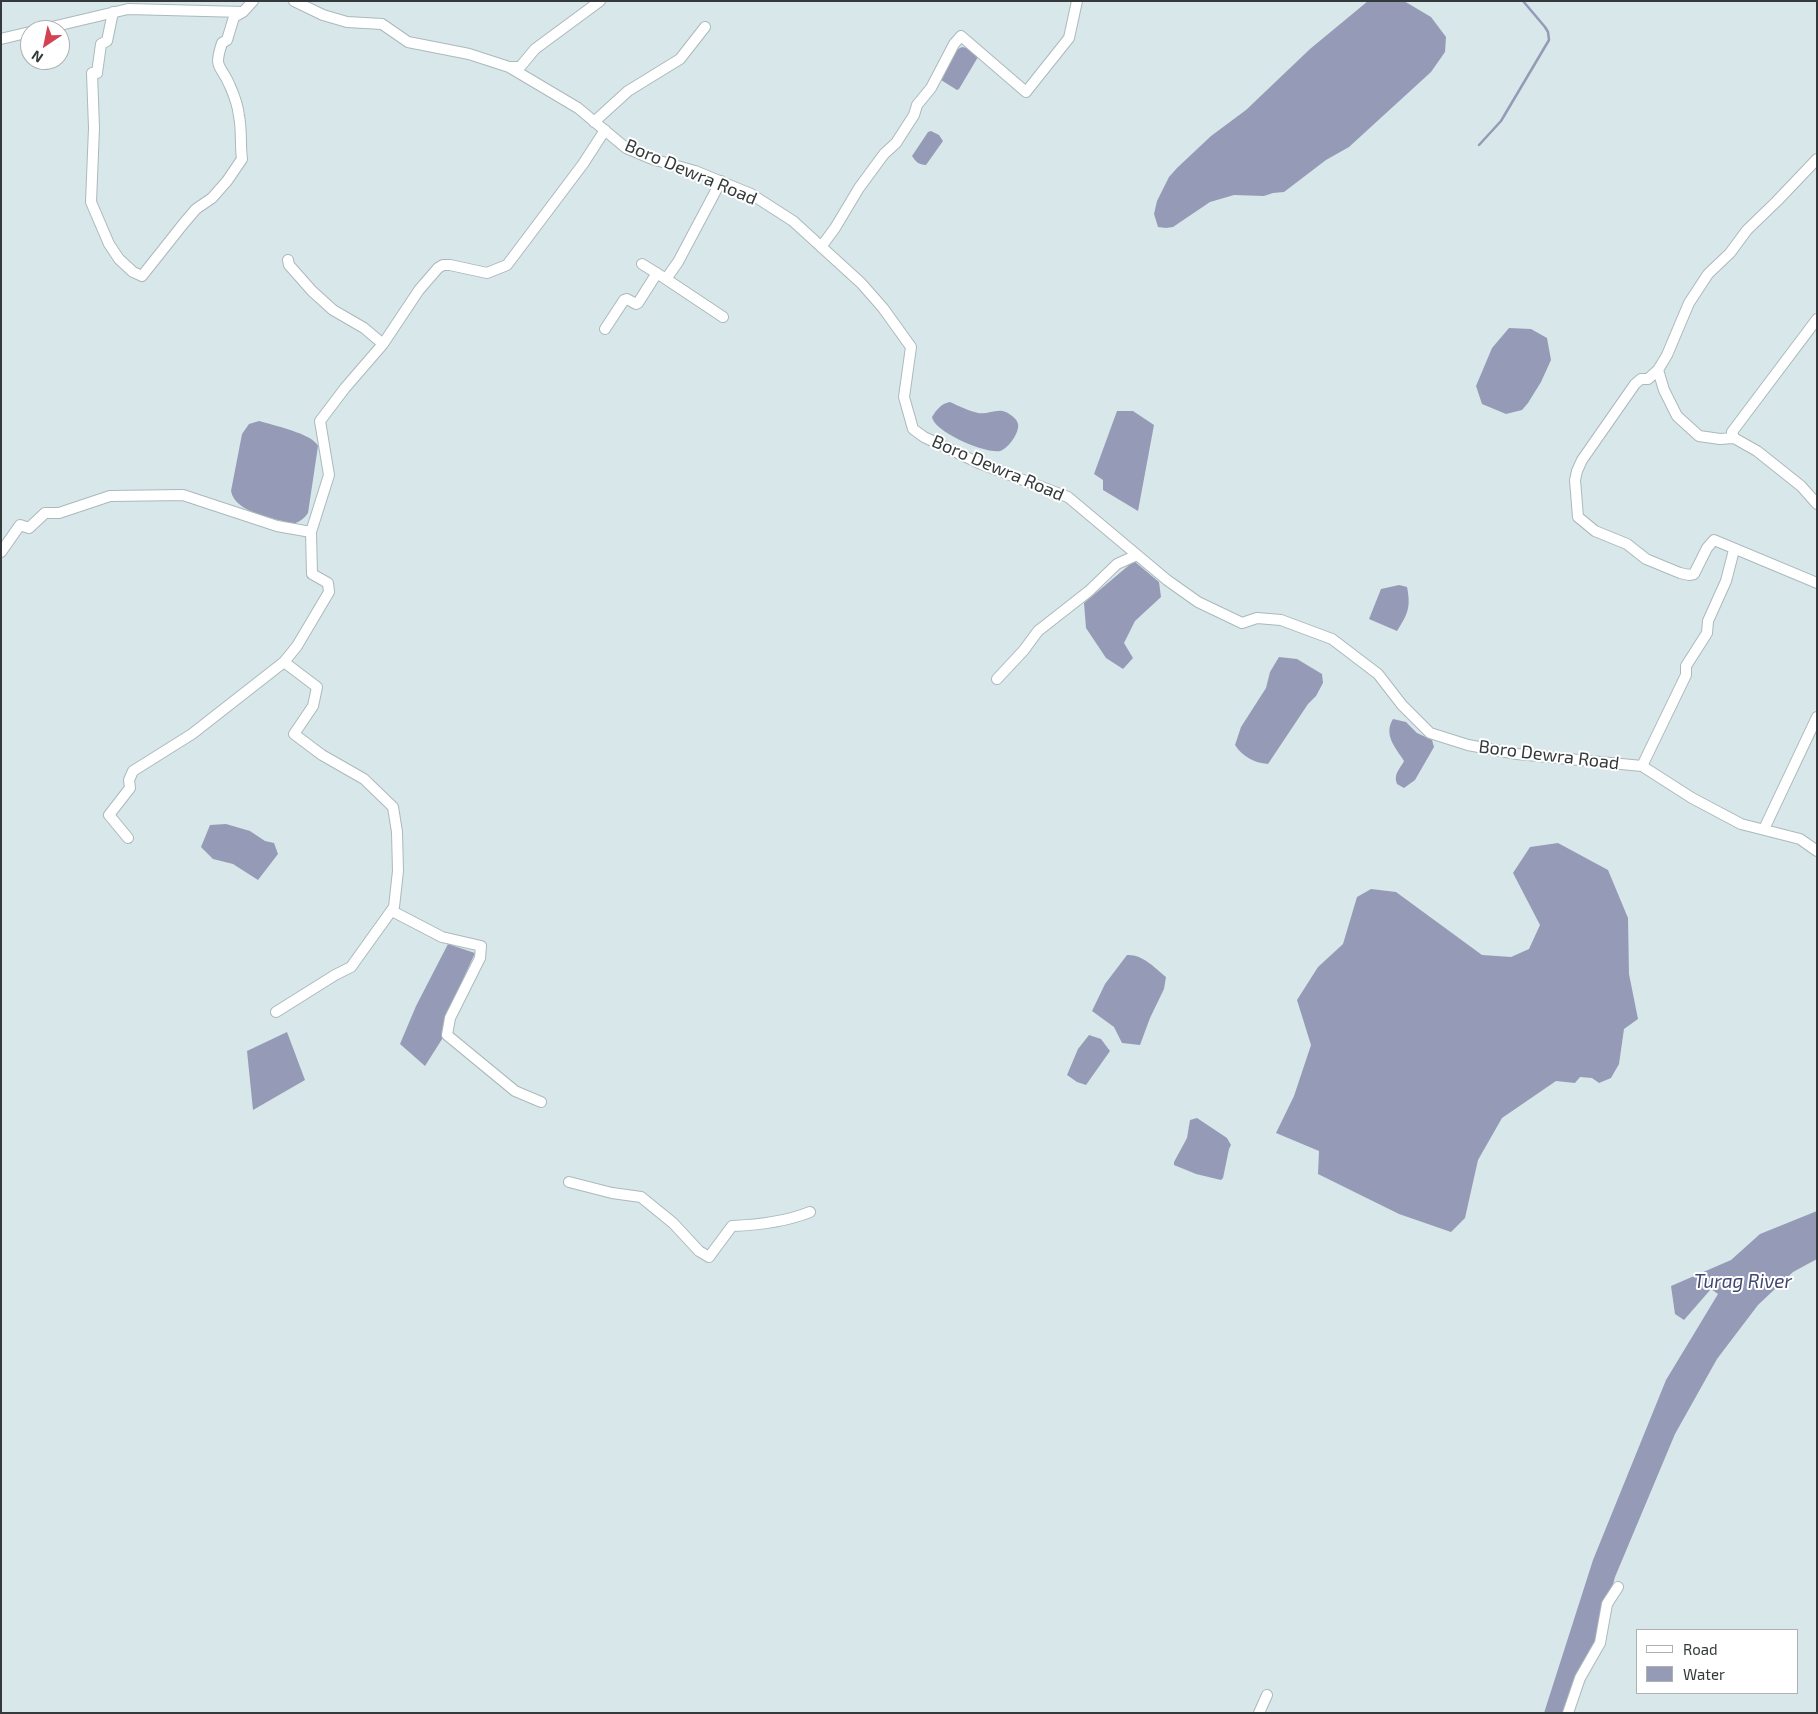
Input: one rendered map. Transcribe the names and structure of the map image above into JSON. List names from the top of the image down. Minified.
{"streets":{"street":["Boro Dewra Road"]},"water":["Turag River"],"legend":["Road","Water"],"north":"bottom left"}
